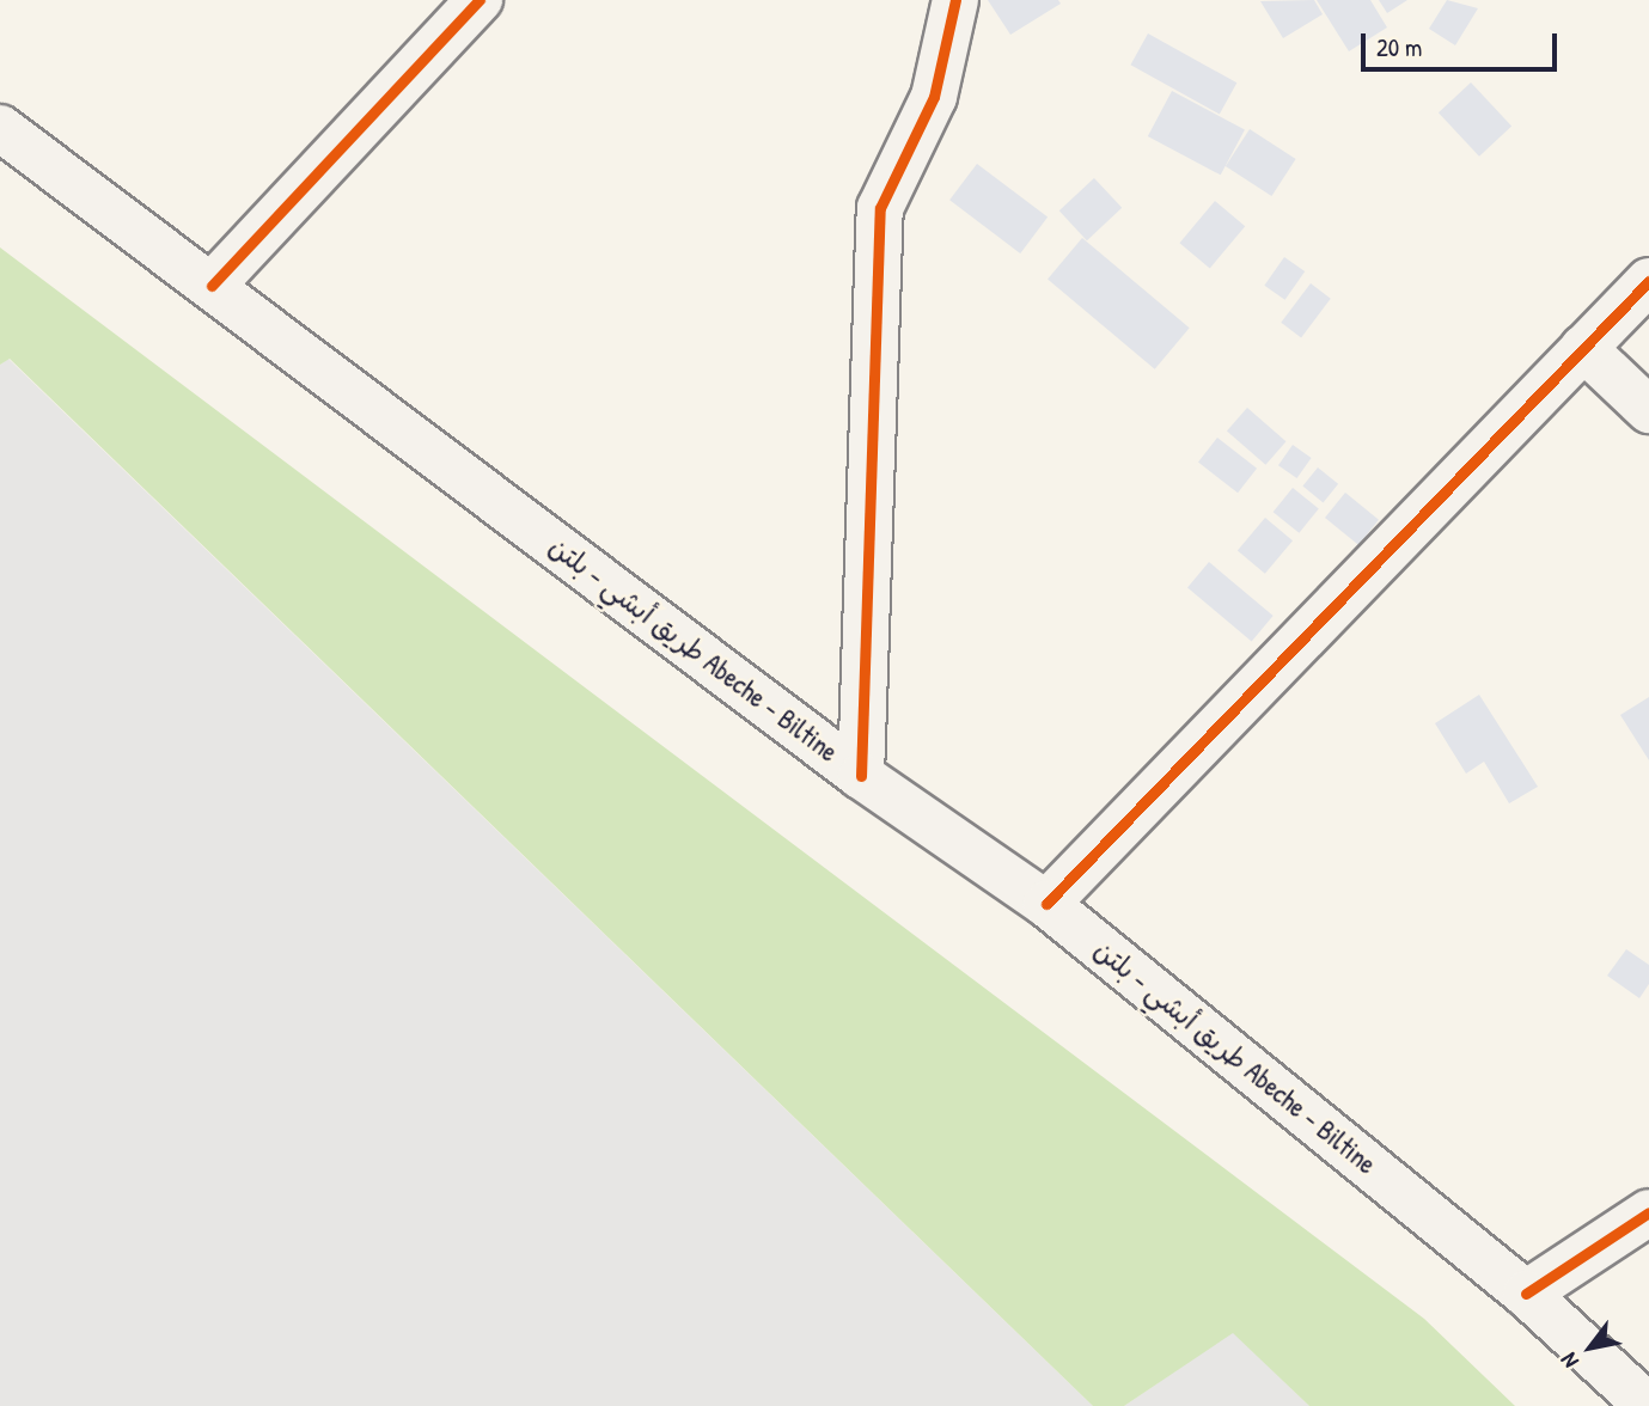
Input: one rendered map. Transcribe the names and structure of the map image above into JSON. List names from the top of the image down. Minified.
{"streets":{"street":["طريق أبشي - بلتن Abeche - Biltine"]},"scale_bar":"20 m","north":"bottom left"}
